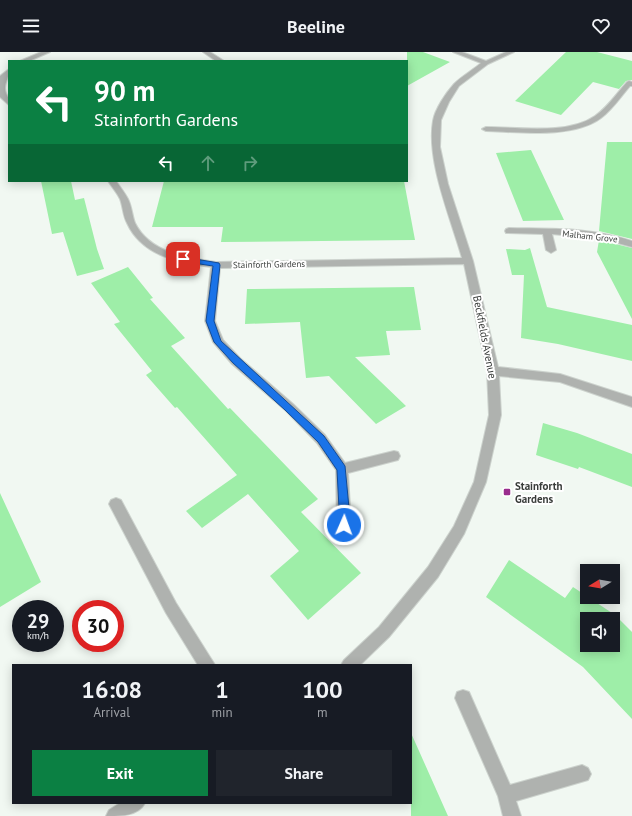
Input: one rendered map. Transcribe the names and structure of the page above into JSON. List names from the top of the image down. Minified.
{"streets":{"street":["Malham Grove","Stainforth Gardens","Beckfields Avenue"]},"crossings":[["Stainforth Gardens","Beckfields Avenue"]],"places":{"transit":["Stainforth Gardens"]},"north":"left","page":{"header":"Beeline","turn":["90 m","Stainforth Gardens"],"speed":"29 km/h","limit":"30","eta":["16:08","Arrival","1","min","100","m"],"buttons":["Exit","Share"]}}
